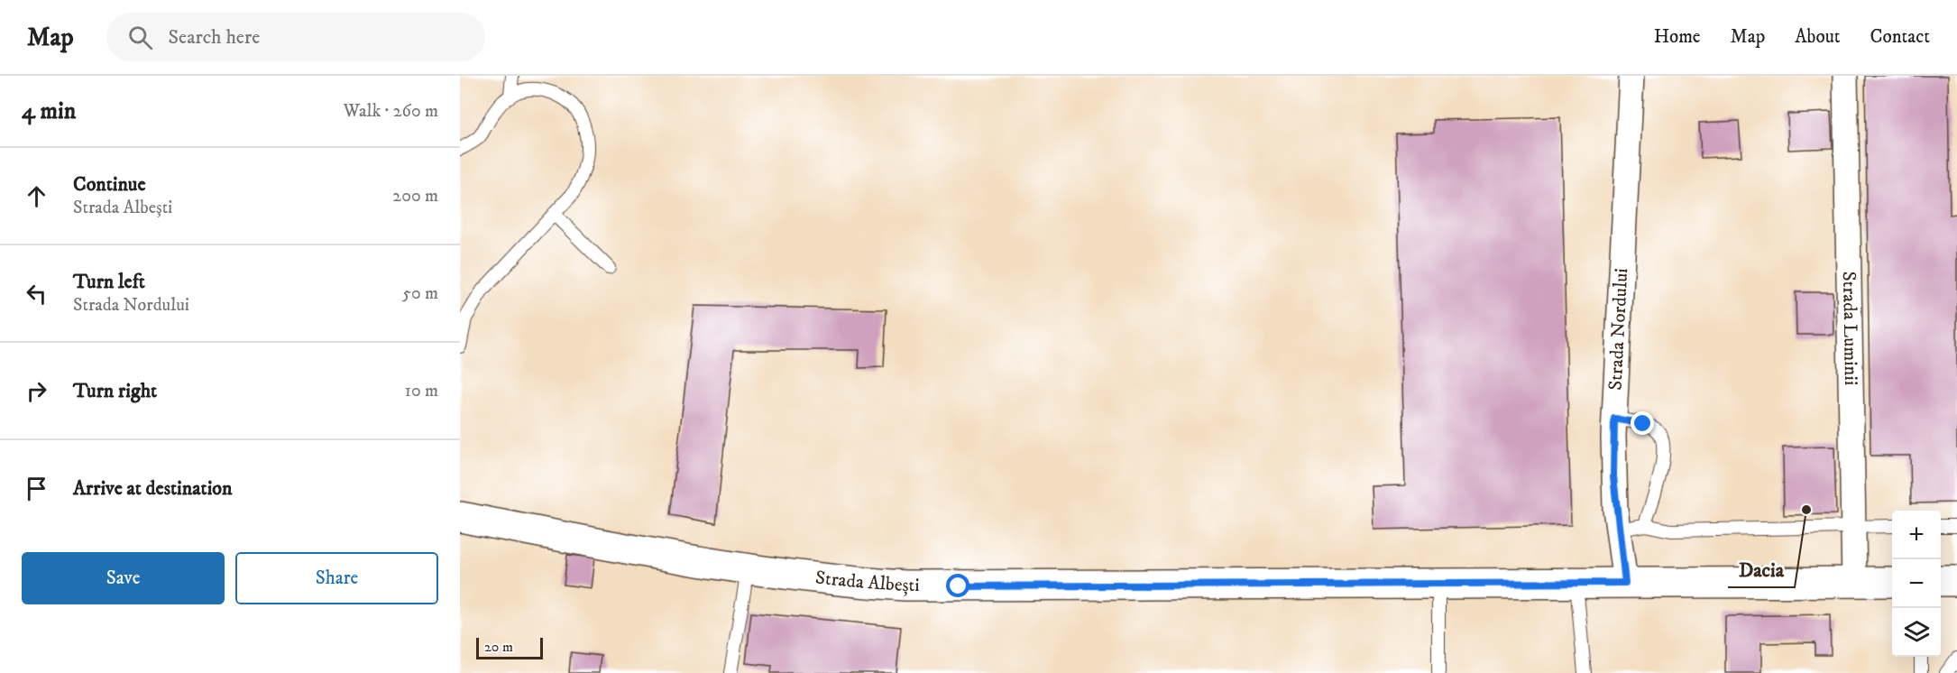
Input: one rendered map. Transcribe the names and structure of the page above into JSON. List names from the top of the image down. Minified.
{"streets":{"main road":["Strada Albești"],"street":["Strada Nordului","Strada Luminii"]},"crossings":[["Strada Nordului","Strada Albești"],["Strada Luminii","Strada Albești"]],"places":["Dacia"],"scale_bar":"20 m","page":{"header":"Map","search":"Search here","nav":["Home","Map","About","Contact"],"heading":["4 min","Walk · 260 m"],"list":[["Continue","Strada Albești","200 m"],["Turn left","Strada Nordului","50 m"],["Turn right","10 m"],"Arrive at destination"],"map_buttons":["+","−"],"buttons":["Save","Share"],"scale":"20 m"}}
